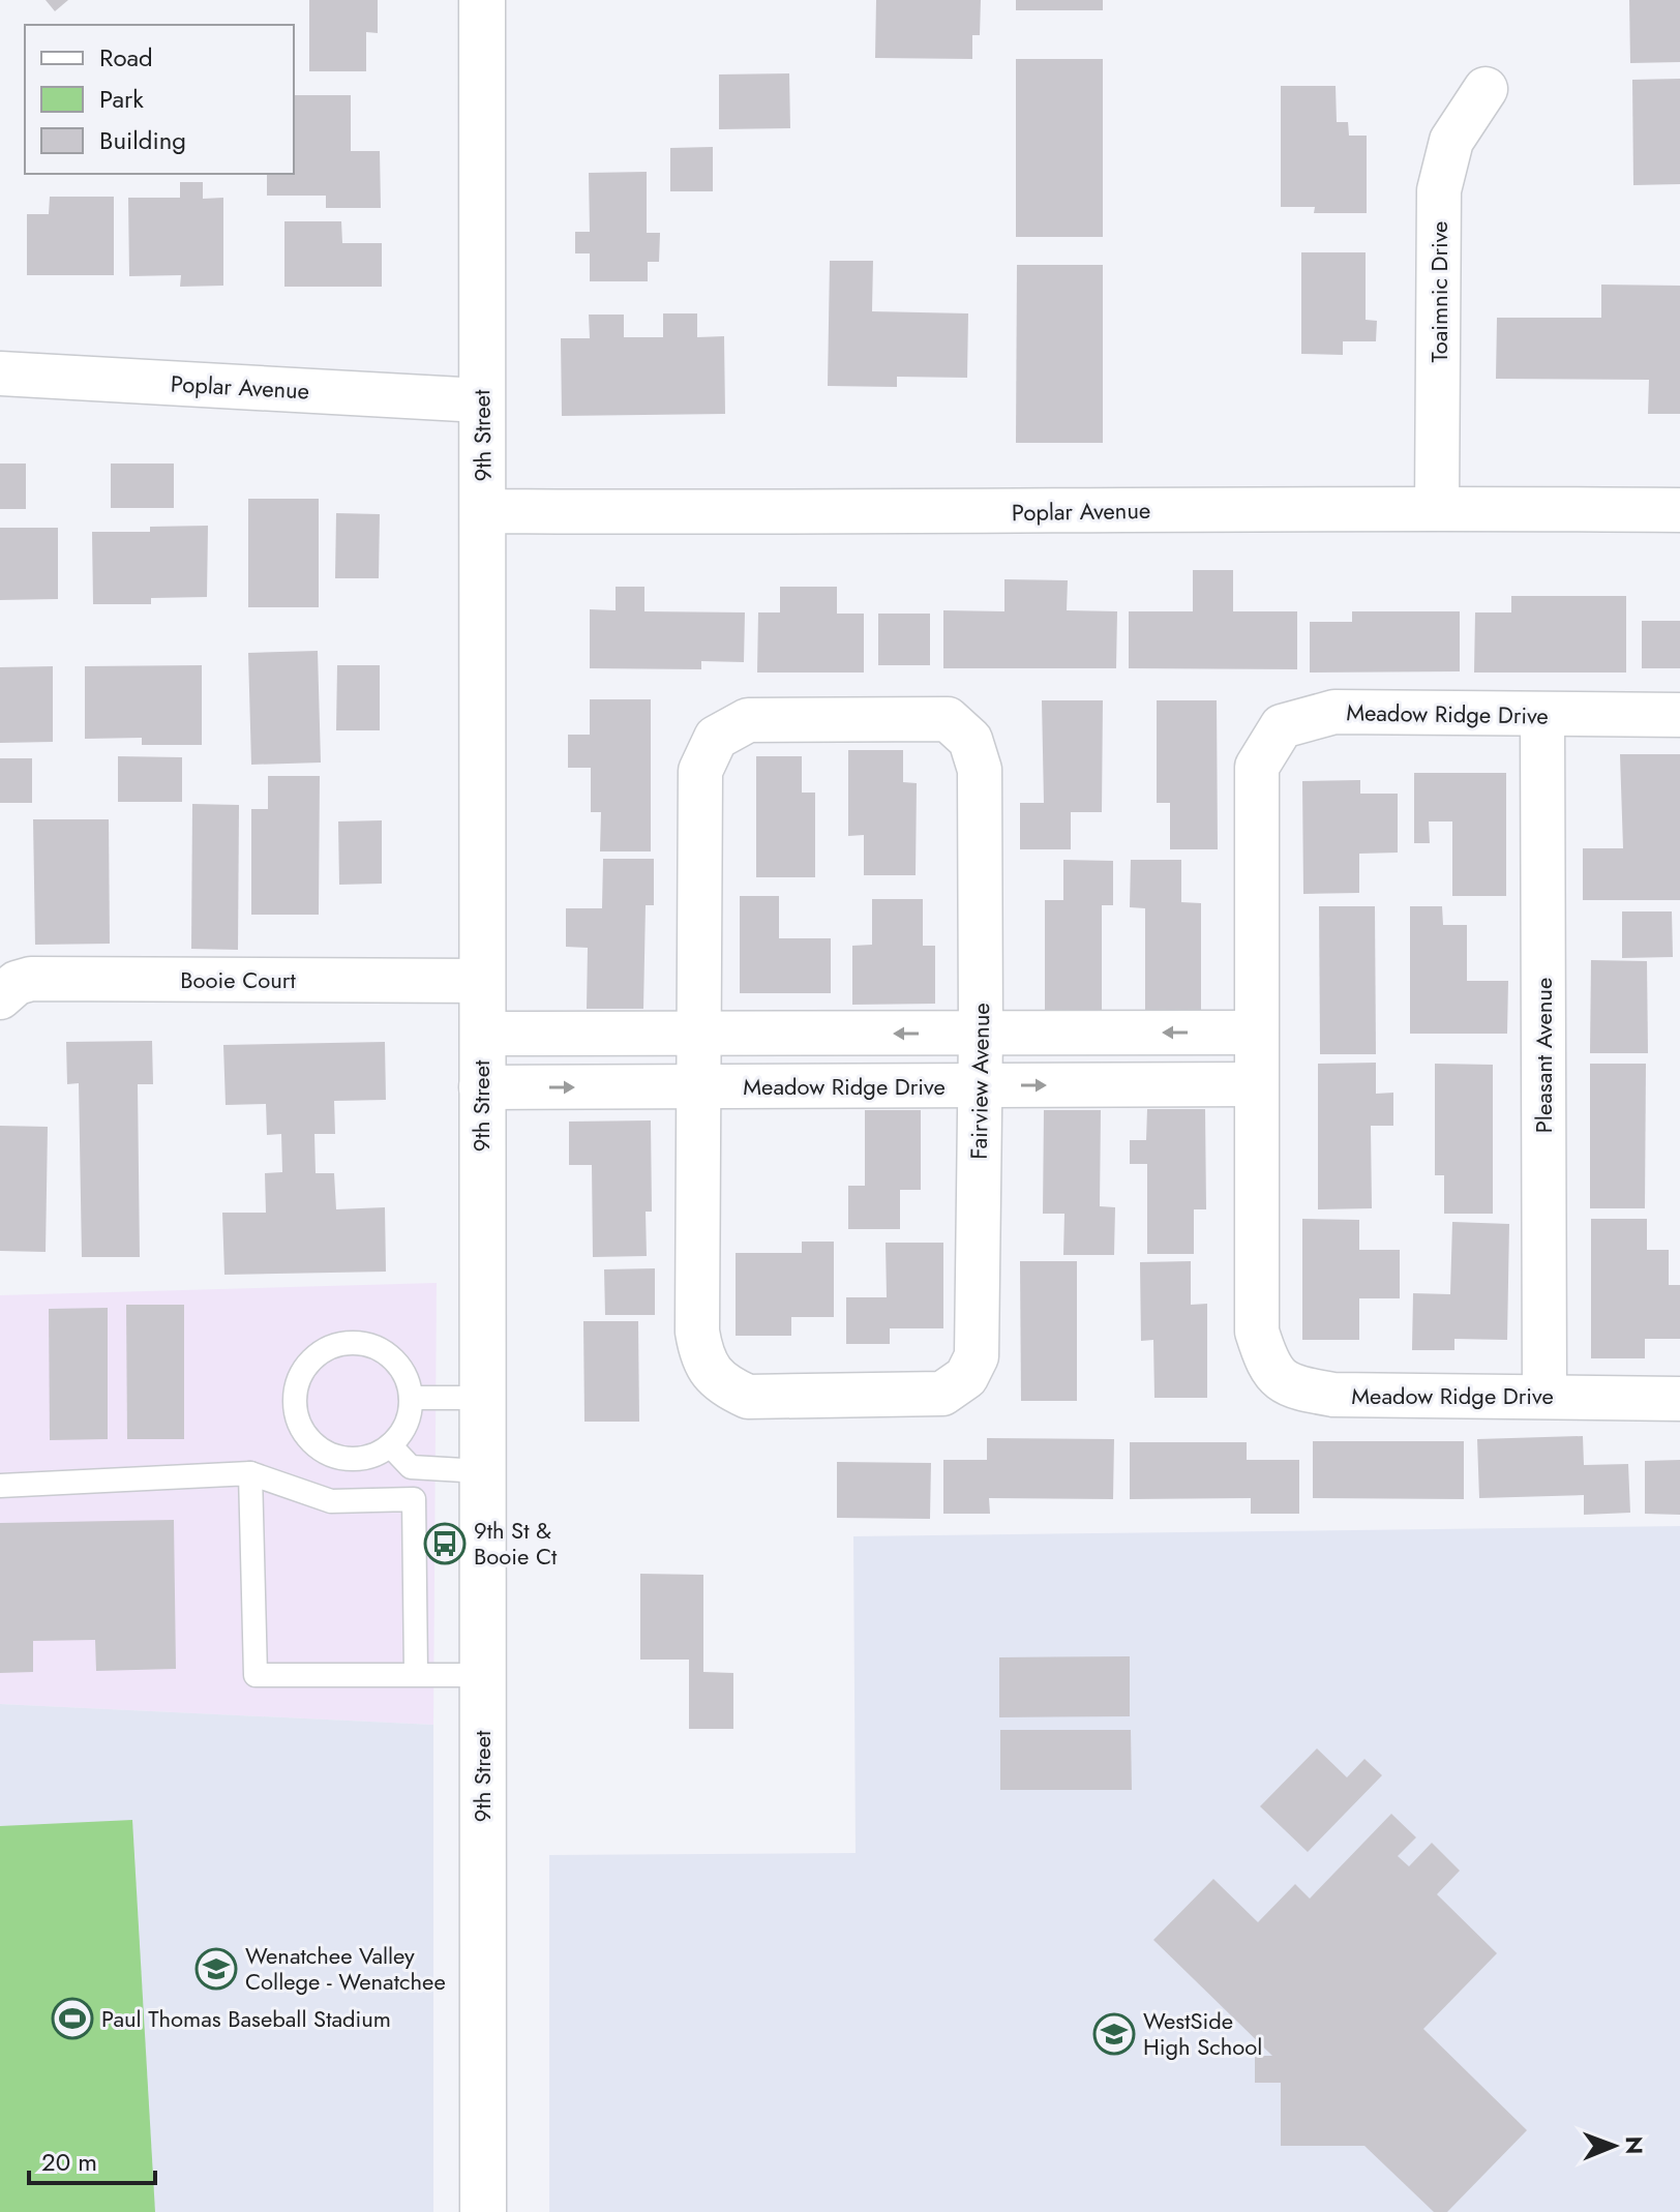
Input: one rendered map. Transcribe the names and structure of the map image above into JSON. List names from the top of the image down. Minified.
{"streets":{"street":["Toaimnic Drive","Poplar Avenue","9th Street","Meadow Ridge Drive","Booie Court","Pleasant Avenue","Fairview Avenue"]},"crossings":[["Toaimnic Drive","Poplar Avenue"],["Poplar Avenue","9th Street"],["9th Street","Meadow Ridge Drive"],["9th Street","Booie Court"],["Meadow Ridge Drive","Pleasant Avenue"],["Meadow Ridge Drive","Fairview Avenue"]],"places":{"bus stop":["9th St & Booie Ct"],"school or university":["Wenatchee Valley College - Wenatchee","WestSide High School"],"sports":["Paul Thomas Baseball Stadium"]},"legend":["Road","Park","Building"],"scale_bar":"20 m","north":"right"}
